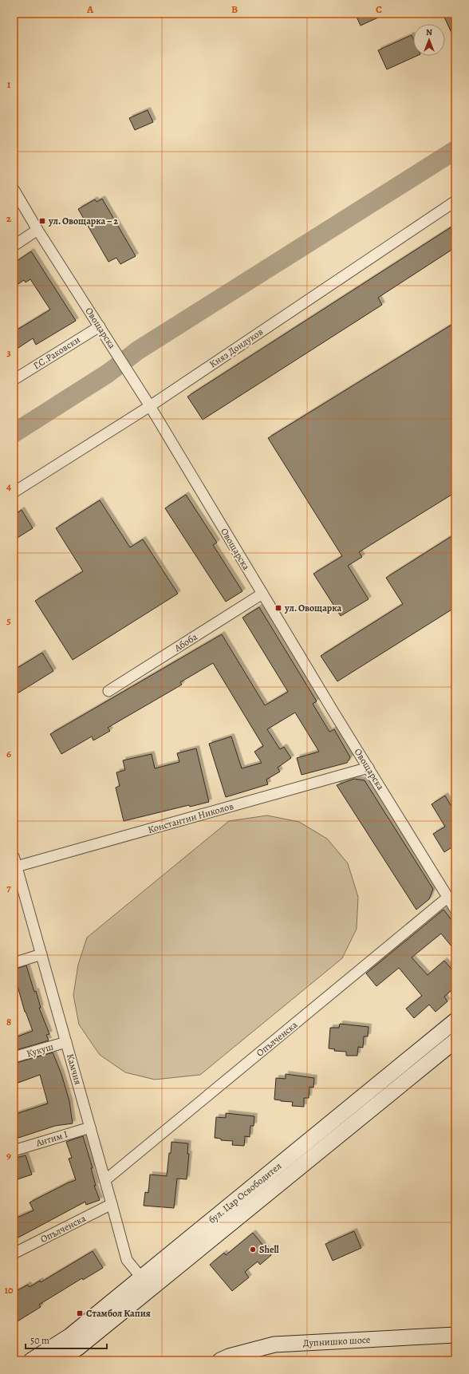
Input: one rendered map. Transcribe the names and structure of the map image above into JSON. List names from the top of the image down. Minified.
{"streets":{"main road":["бул. Цар Освободител","Дупнишко шосе"],"street":["Овощарска","Княз Дондуков","Г.С.Раковски","Абоба","Константин Николов","Опълченска","Кукуш","Камчия","Антим I"]},"crossings":[["Овощарска","Княз Дондуков"],["Овощарска","Г.С.Раковски"],["Овощарска","Абоба"],["Овощарска","Константин Николов"],["Овощарска","Опълченска"],["Константин Николов","Камчия"],["Опълченска","Камчия"],["Кукуш","Камчия"],["Камчия","Антим I"],["Камчия","бул. Цар Освободител"]],"places":{"transit":["ул. Овощарка – 2","ул. Овощарка","Стамбол Капия"],"other":["Shell"]},"scale_bar":"50 m","north":"top","grid":{"columns":["A","B","C"],"rows":["1","2","3","4","5","6","7","8","9","10"]}}
